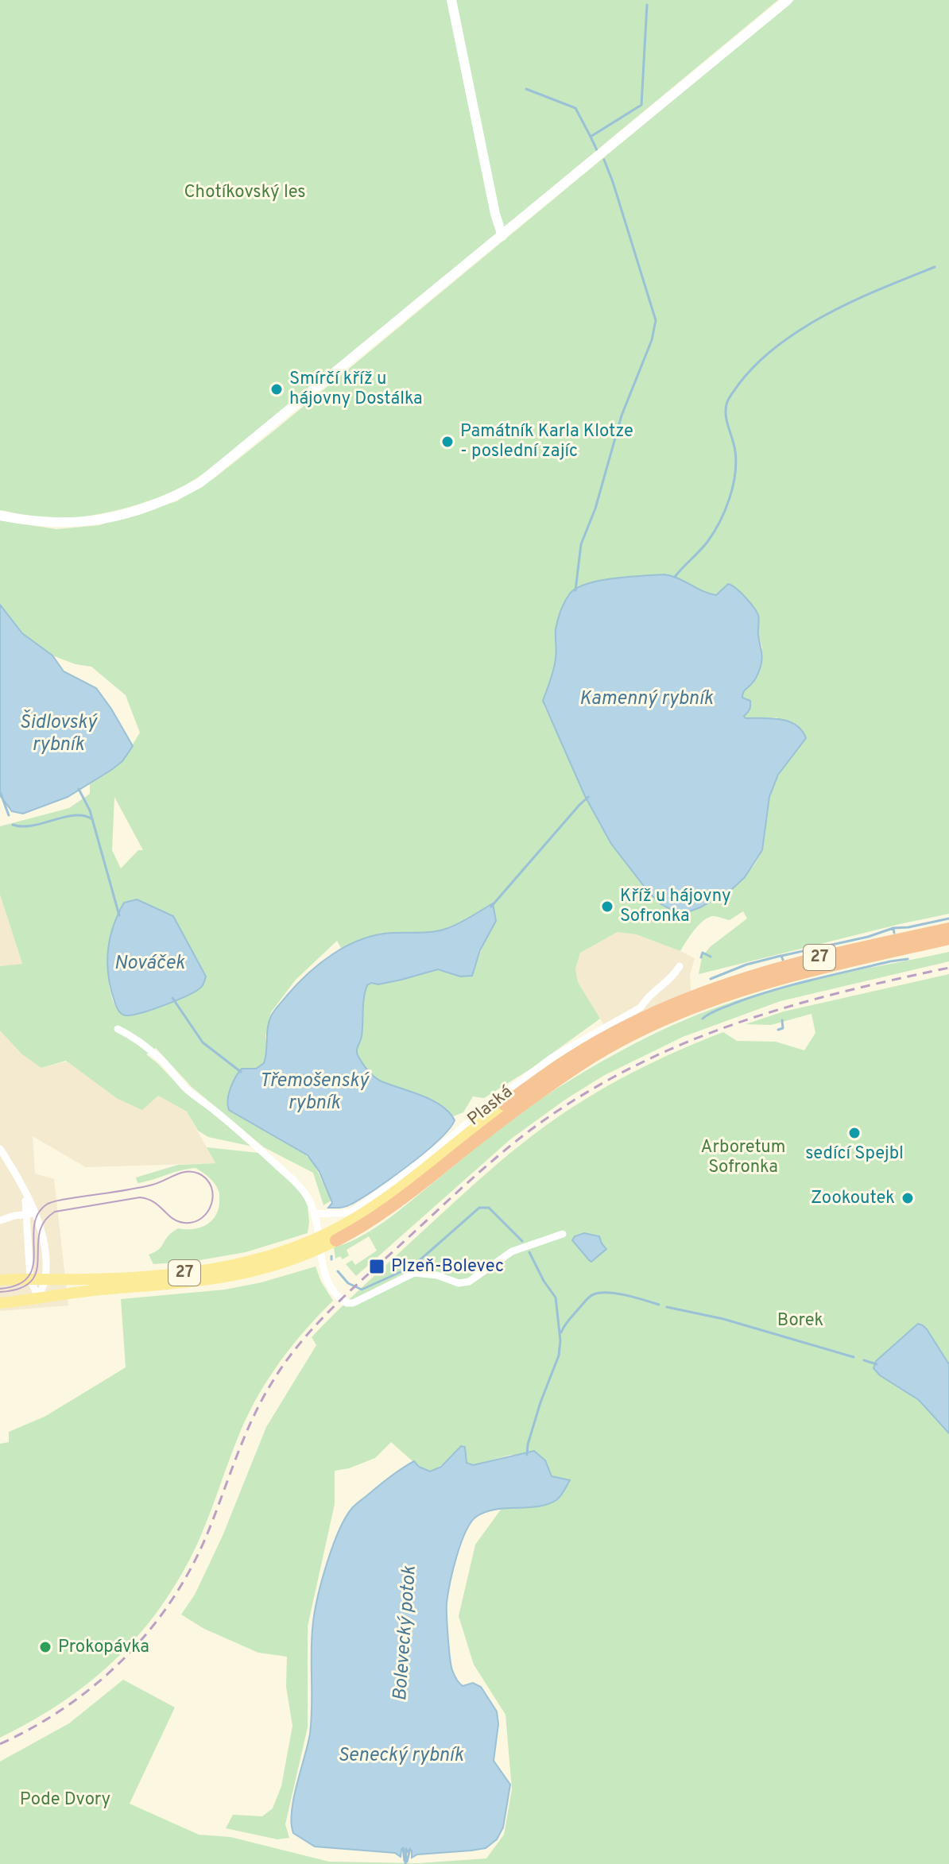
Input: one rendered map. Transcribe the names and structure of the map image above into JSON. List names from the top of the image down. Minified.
{"streets":{"highway":["27","Plaská"]},"crossings":[["27","Plaská"]],"water":["Kamenný rybník","Šidlovský rybník","Nováček","Třemošenský rybník","Bolevecký potok","Senecký rybník"],"parks":["Chotíkovský les","Arboretum Sofronka","Borek","Pode Dvory"],"places":{"other":["Smírčí kříž u hájovny Dostálka","Památník Karla Klotze - poslední zajíc","Kříž u hájovny Sofronka","sedící Spejbl","Zookoutek","Prokopávka"],"transit":["Plzeň-Bolevec"]}}
